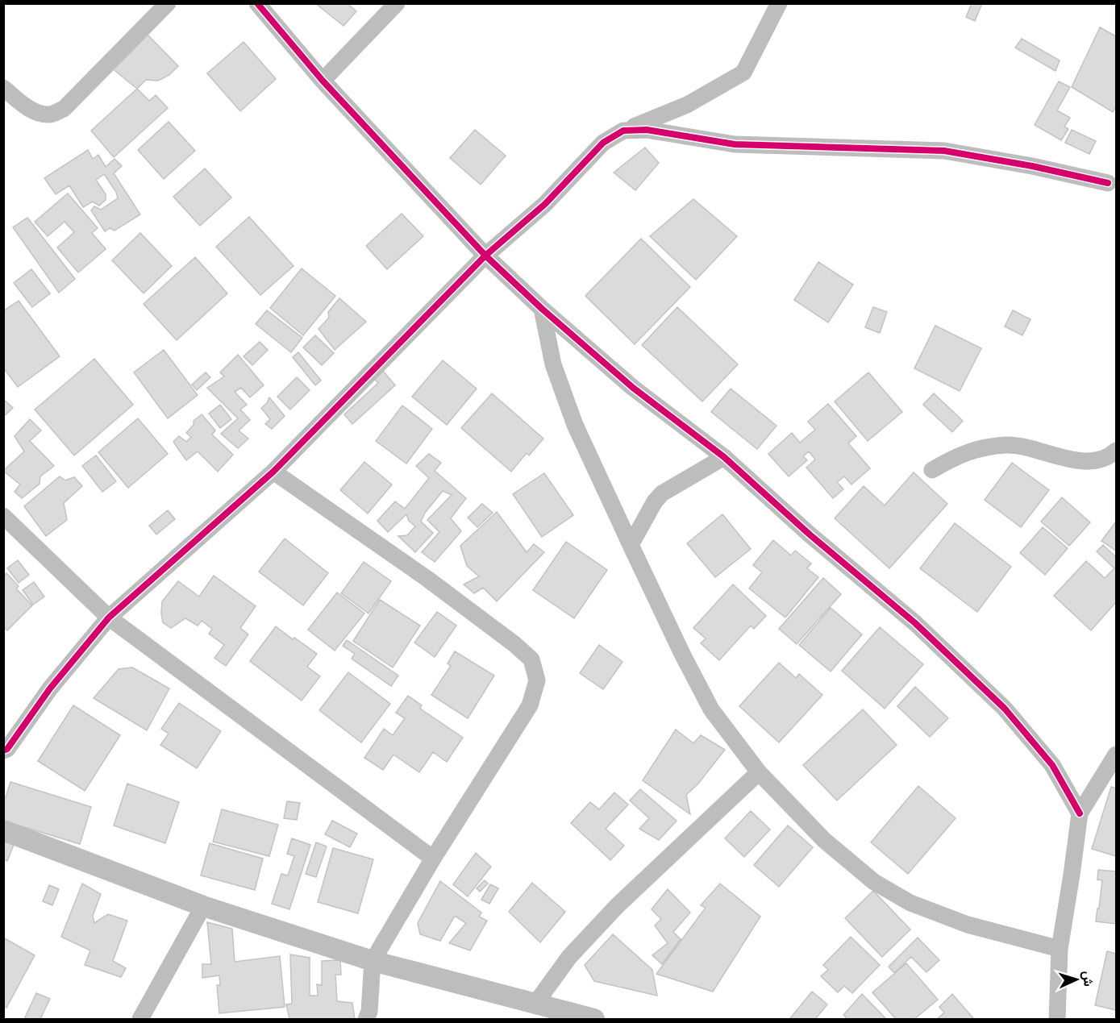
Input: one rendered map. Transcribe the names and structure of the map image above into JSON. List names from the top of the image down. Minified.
{"north":"right"}
